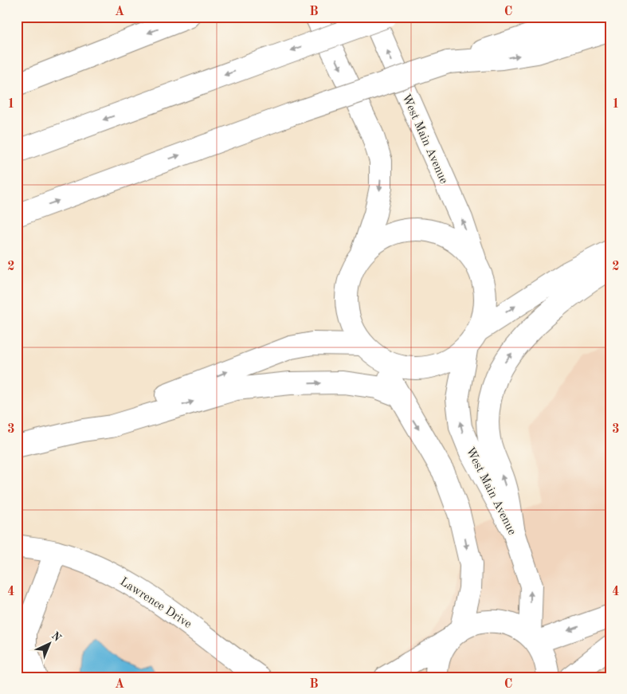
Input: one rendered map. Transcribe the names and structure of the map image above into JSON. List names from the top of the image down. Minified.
{"streets":{"main road":["West Main Avenue","Lawrence Drive"]},"north":"top right","grid":{"columns":["A","B","C"],"rows":["1","2","3","4"]}}
